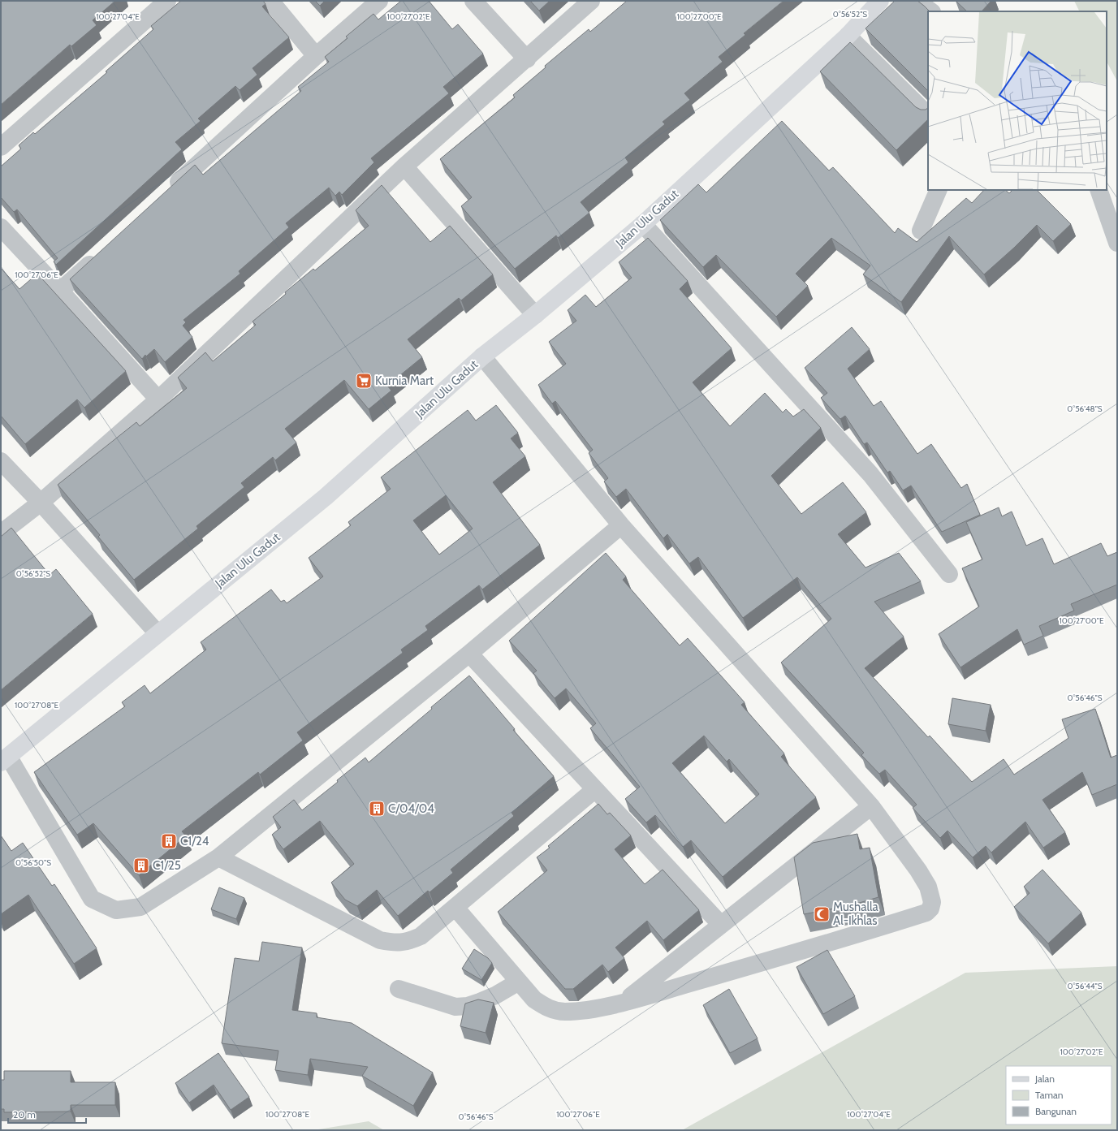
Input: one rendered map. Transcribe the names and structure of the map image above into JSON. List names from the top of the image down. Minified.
{"streets":{"street":["Jalan Ulu Gadut"]},"places":{"supermarket":["Kurnia Mart"],"building":["C/04/04","C1/24","C1/25"],"mosque":["Mushalla Al-Ikhlas"]},"legend":["Jalan","Taman","Bangunan"],"scale_bar":"20 m","coordinates":["0°56'52\"S","100°27'04\"E","100°27'02\"E","100°27'00\"E","100°27'06\"E","0°56'48\"S","0°56'46\"S","100°27'08\"E","0°56'50\"S","0°56'44\"S"]}
